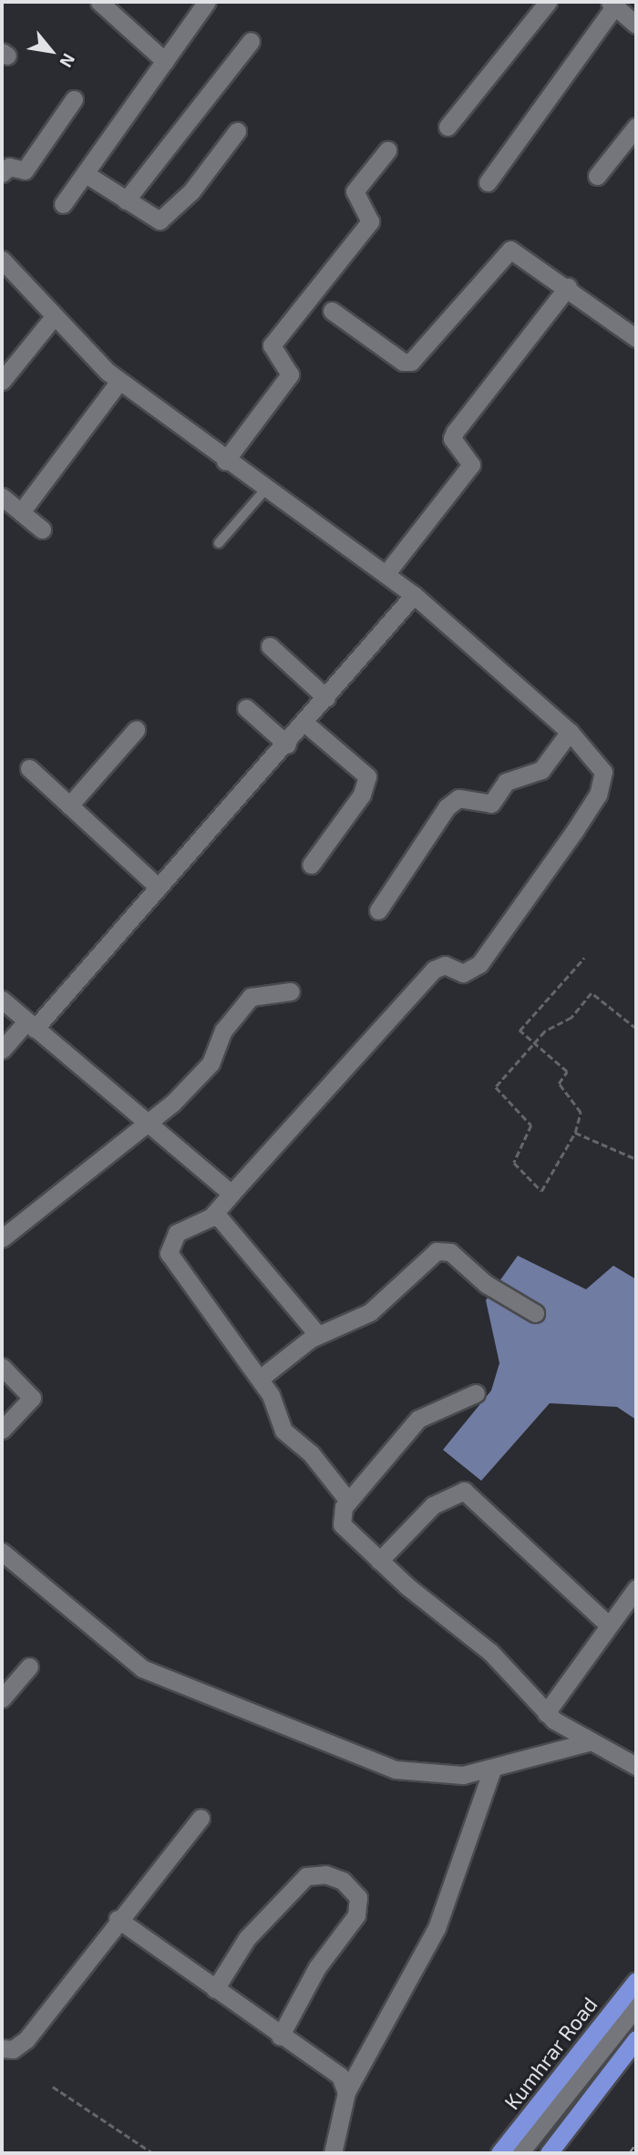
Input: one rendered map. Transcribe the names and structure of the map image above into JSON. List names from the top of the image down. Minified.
{"streets":{"highway":["Kumhrar Road"]},"north":"bottom right"}
